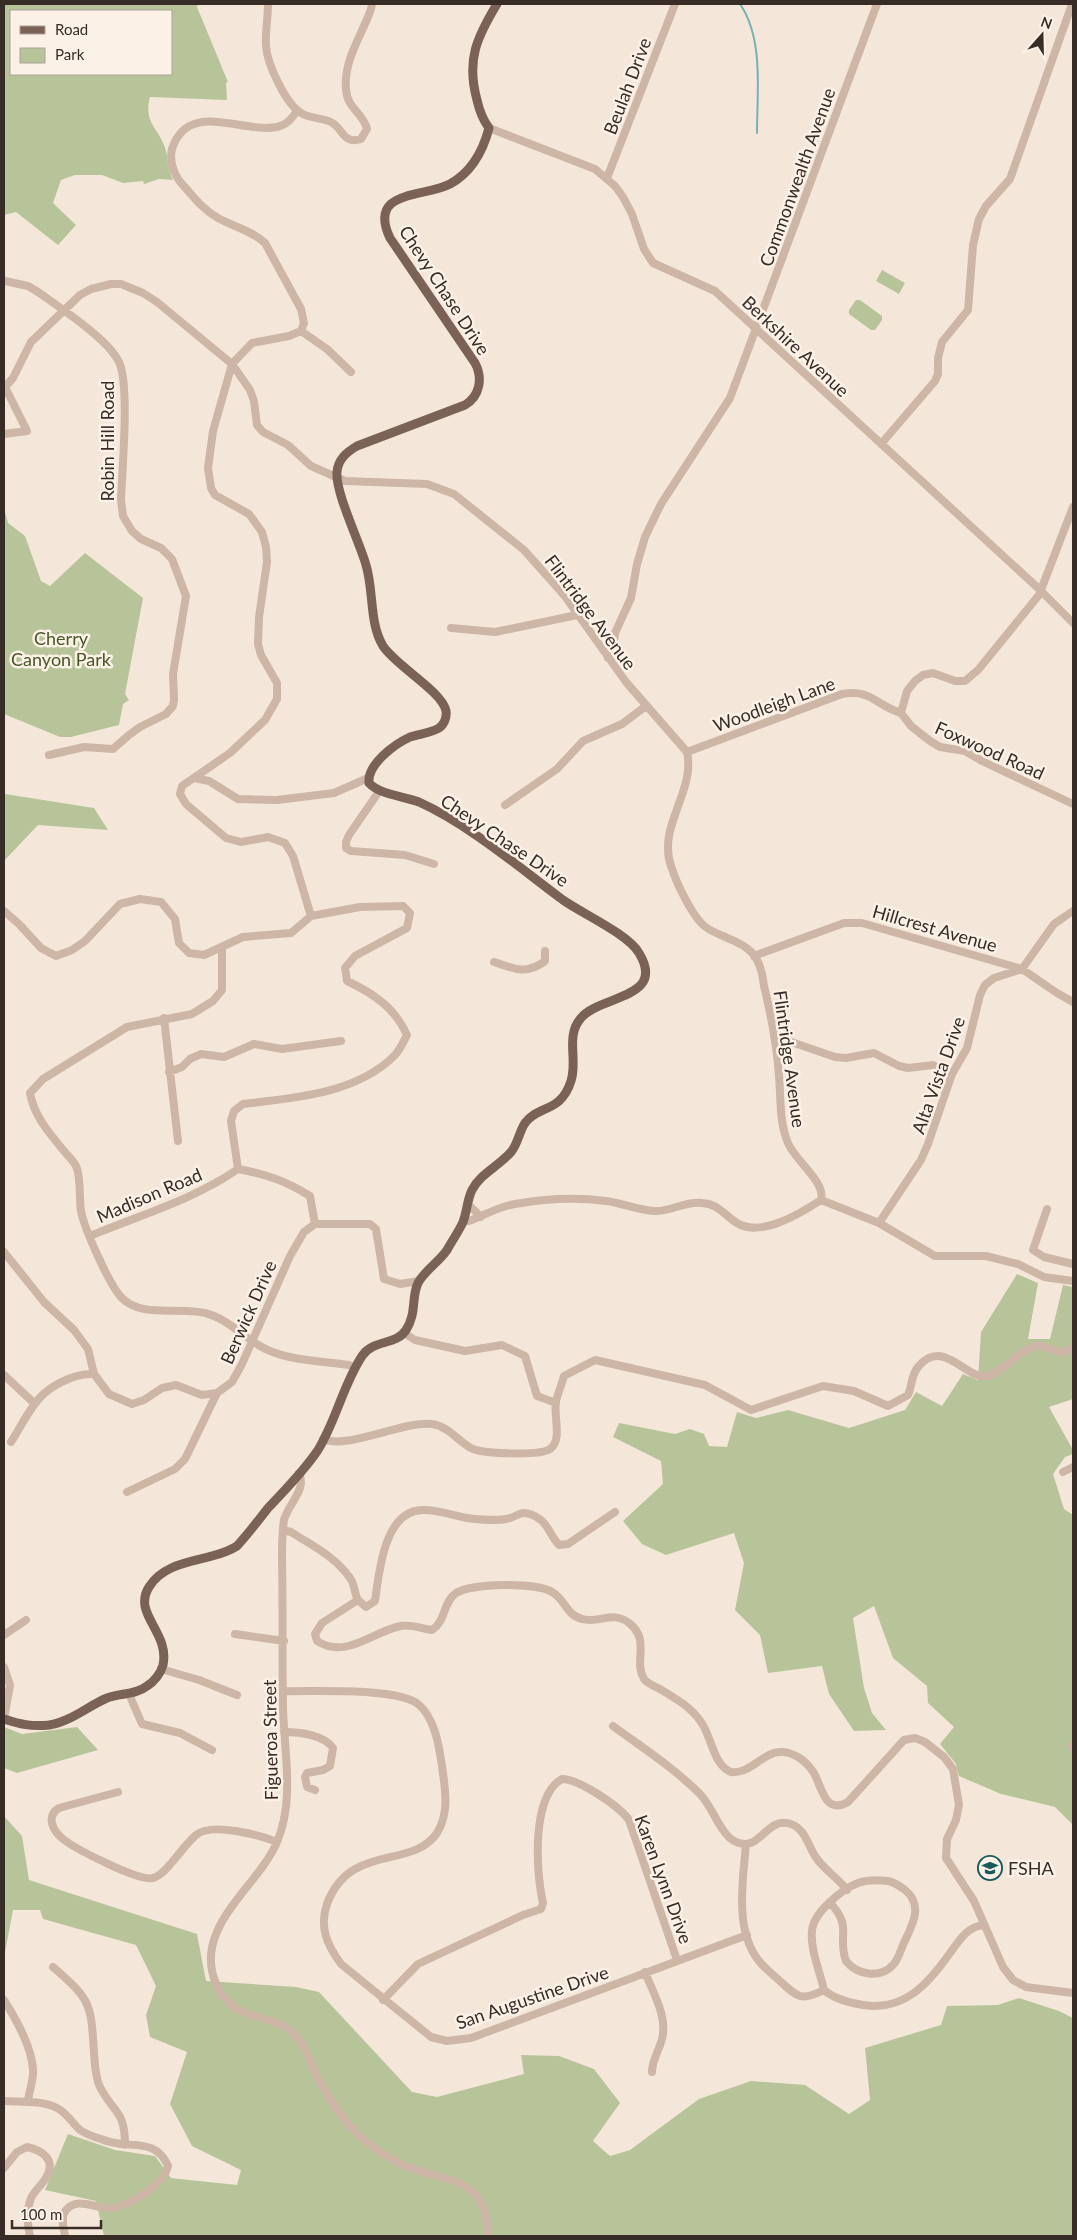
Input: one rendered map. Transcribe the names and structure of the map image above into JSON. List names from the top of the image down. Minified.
{"streets":{"main road":["Chevy Chase Drive"],"street":["Beulah Drive","Commonwealth Avenue","Berkshire Avenue","Robin Hill Road","Flintridge Avenue","Woodleigh Lane","Foxwood Road","Hillcrest Avenue","Alta Vista Drive","Madison Road","Berwick Drive","Figueroa Street","Karen Lynn Drive","San Augustine Drive"]},"crossings":[["Beulah Drive","Berkshire Avenue"],["Commonwealth Avenue","Berkshire Avenue"],["Commonwealth Avenue","Flintridge Avenue"],["Chevy Chase Drive","Berkshire Avenue"],["Chevy Chase Drive","Flintridge Avenue"],["Robin Hill Road","Flintridge Avenue"],["Flintridge Avenue","Woodleigh Lane"],["Flintridge Avenue","Hillcrest Avenue"],["Woodleigh Lane","Foxwood Road"],["Hillcrest Avenue","Alta Vista Drive"],["Figueroa Street","San Augustine Drive"],["Karen Lynn Drive","San Augustine Drive"]],"parks":["Cherry Canyon Park"],"places":{"school or university":["FSHA"]},"legend":["Road","Park"],"scale_bar":"100 m","north":"top"}
